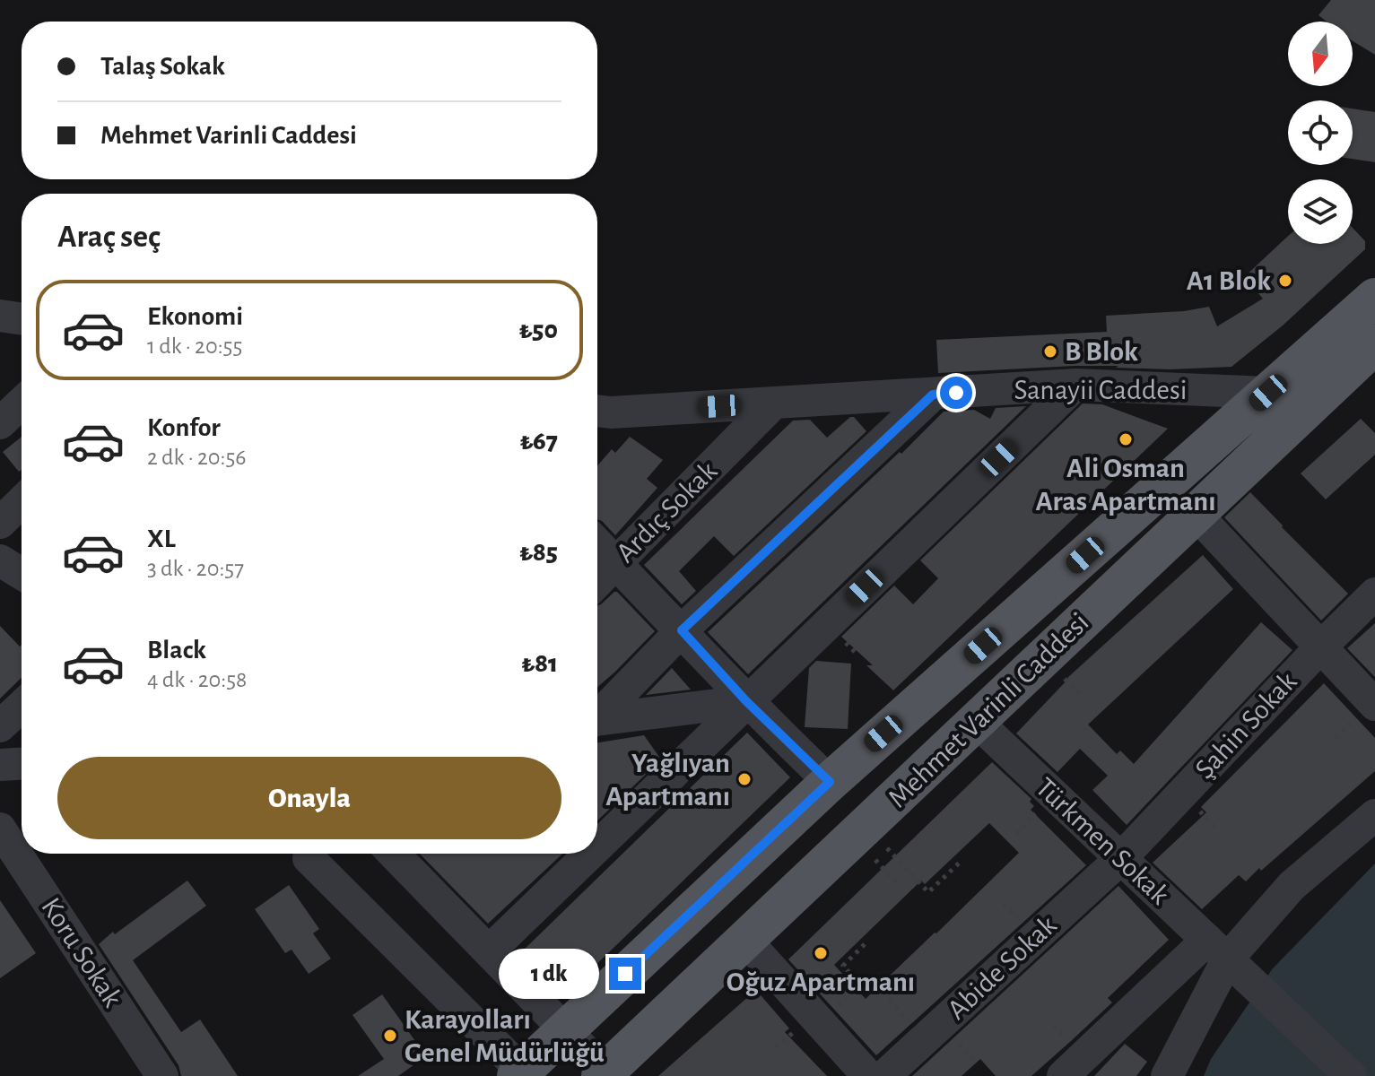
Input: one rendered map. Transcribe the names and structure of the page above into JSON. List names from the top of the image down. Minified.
{"streets":{"main road":["Mehmet Varinli Caddesi"],"street":["Sanayii Caddesi","Ardıç Sokak","Şahin Sokak","Türkmen Sokak","Koru Sokak","Abide Sokak"]},"crossings":[["Sanayii Caddesi","Ardıç Sokak"],["Sanayii Caddesi","Mehmet Varinli Caddesi"],["Mehmet Varinli Caddesi","Türkmen Sokak"],["Şahin Sokak","Türkmen Sokak"],["Şahin Sokak","Abide Sokak"],["Türkmen Sokak","Abide Sokak"]],"places":["A1 Blok","B Blok","Ali Osman Aras Apartmanı","Yağlıyan Apartmanı","Oğuz Apartmanı","Karayolları Genel Müdürlüğü"],"north":"bottom","page":{"banner":["Talaş Sokak","Mehmet Varinli Caddesi"],"heading":"Araç seç","list":[{"name":"Ekonomi","note":"1 dk · 20:55","value":"₺50"},{"name":"Konfor","note":"2 dk · 20:56","value":"₺67"},{"name":"XL","note":"3 dk · 20:57","value":"₺85"},{"name":"Black","note":"4 dk · 20:58","value":"₺81"}],"buttons":"Onayla","bubble":"1 dk"}}
